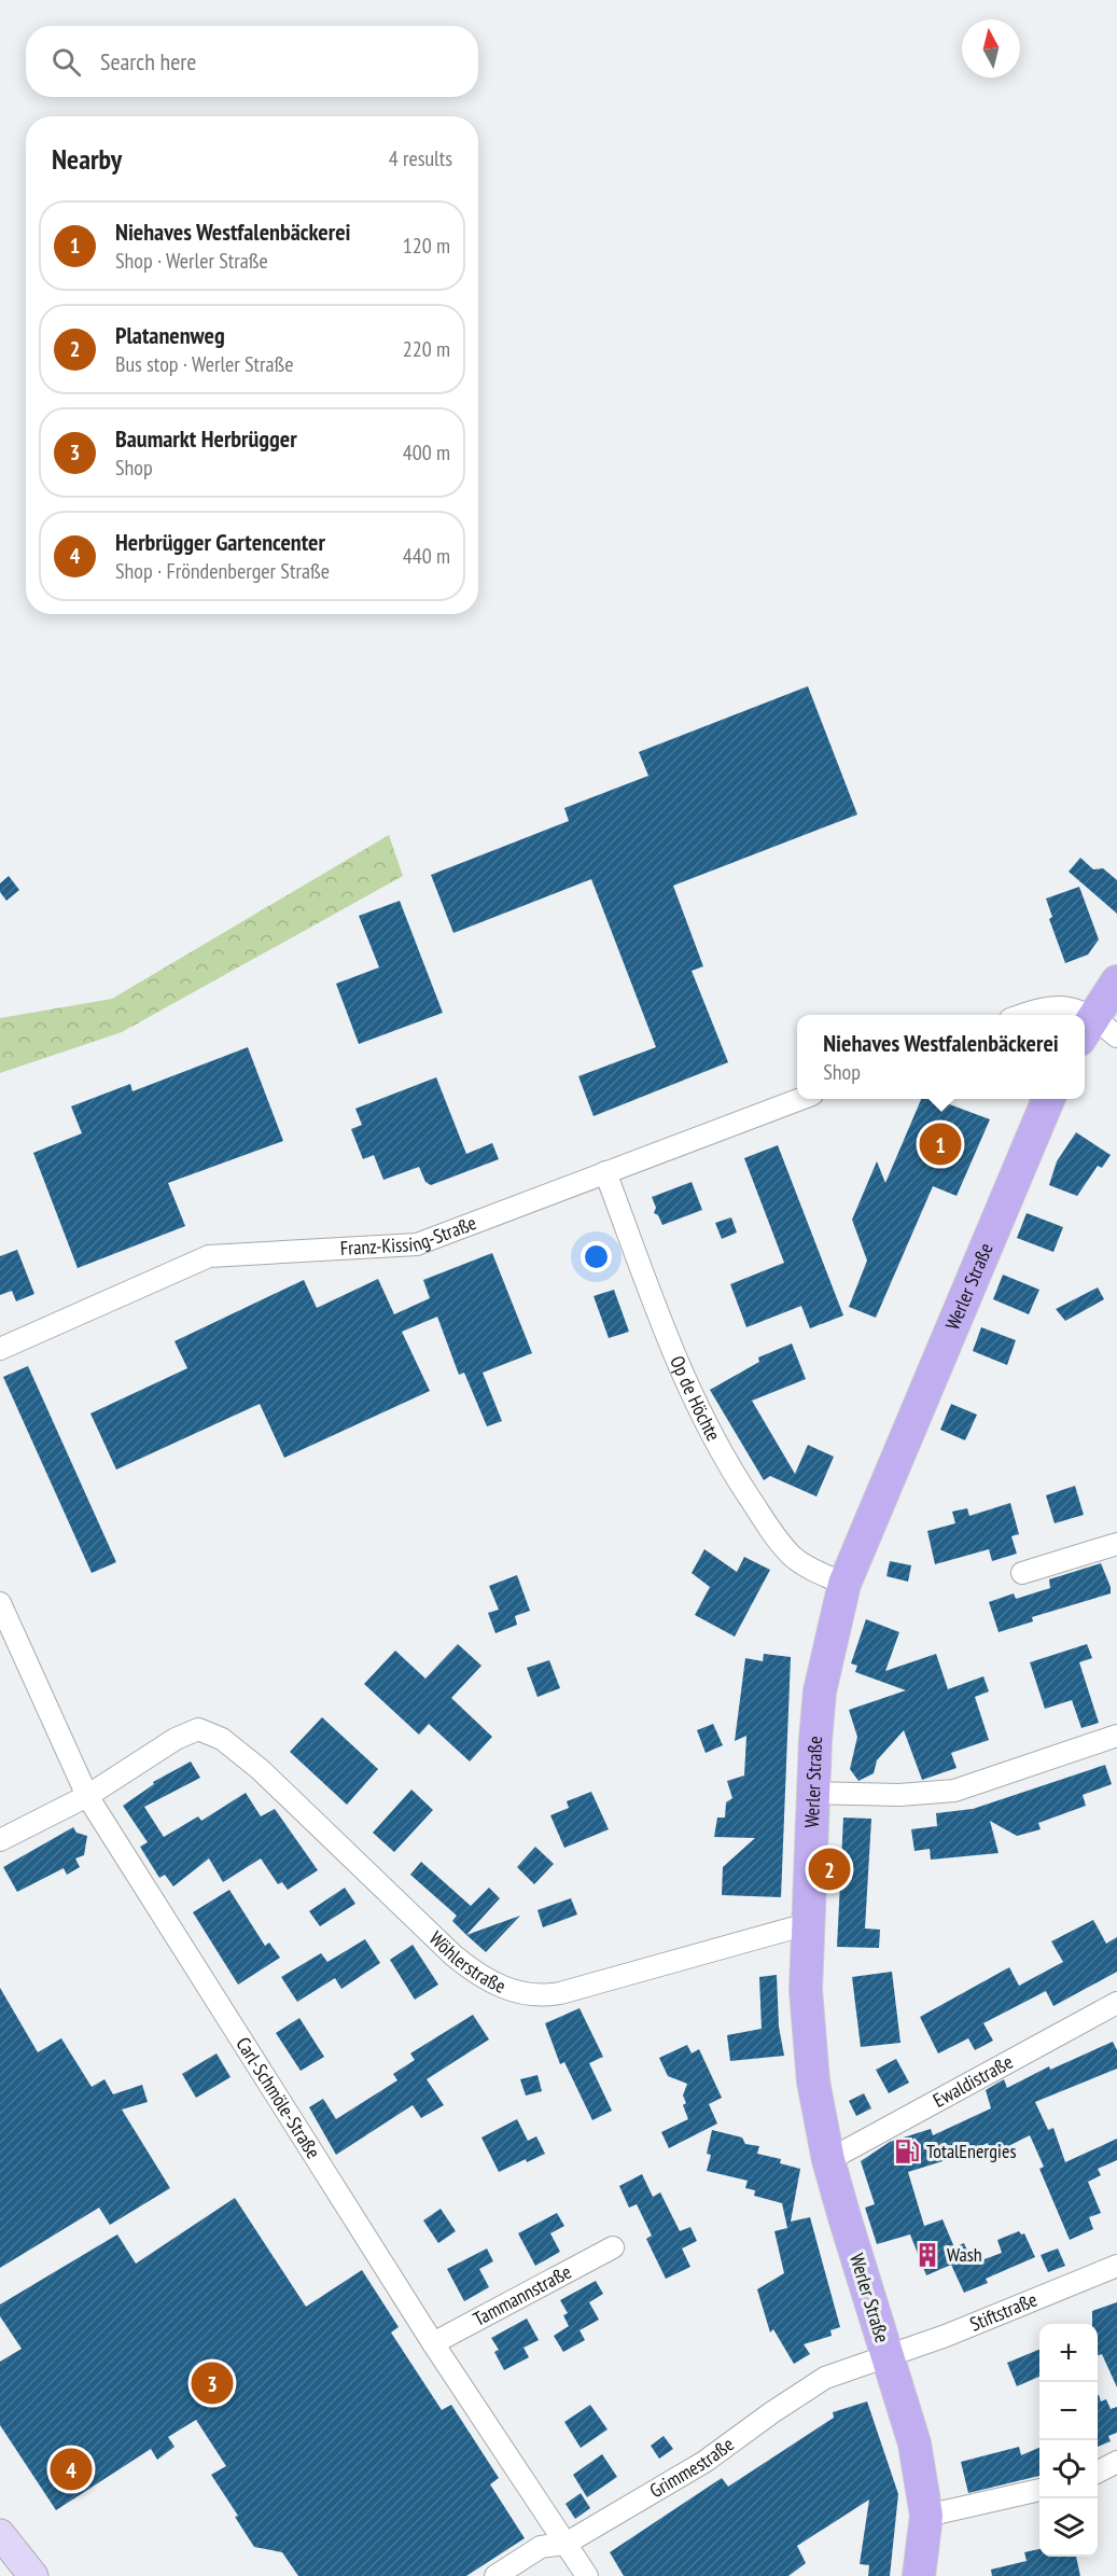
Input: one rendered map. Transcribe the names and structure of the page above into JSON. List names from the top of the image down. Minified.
{"streets":{"main road":["Werler Straße"],"street":["Franz-Kissing-Straße","Op de Höchte","Wöhlerstraße","Ewaldistraße","Carl-Schmöle-Straße","Tammannstraße","Stiftstraße","Grimmestraße"]},"crossings":[["Franz-Kissing-Straße","Op de Höchte"],["Werler Straße","Op de Höchte"],["Werler Straße","Wöhlerstraße"],["Werler Straße","Ewaldistraße"],["Werler Straße","Stiftstraße"],["Werler Straße","Grimmestraße"],["Wöhlerstraße","Carl-Schmöle-Straße"],["Carl-Schmöle-Straße","Tammannstraße"],["Carl-Schmöle-Straße","Grimmestraße"],["Stiftstraße","Grimmestraße"]],"places":{"fuel station":["TotalEnergies"],"building":["Wash"]},"north":"top","page":{"search":"Search here","heading":["Nearby","4 results"],"list":[{"mark":"1","name":"Niehaves Westfalenbäckerei","note":"Shop · Werler Straße","value":"120 m"},{"mark":"2","name":"Platanenweg","note":"Bus stop · Werler Straße","value":"220 m"},{"mark":"3","name":"Baumarkt Herbrügger","note":"Shop","value":"400 m"},{"mark":"4","name":"Herbrügger Gartencenter","note":"Shop · Fröndenberger Straße","value":"440 m"}],"popup":["Niehaves Westfalenbäckerei","Shop"],"pins":["1","2","3","4"],"map_buttons":["+","−"]}}
